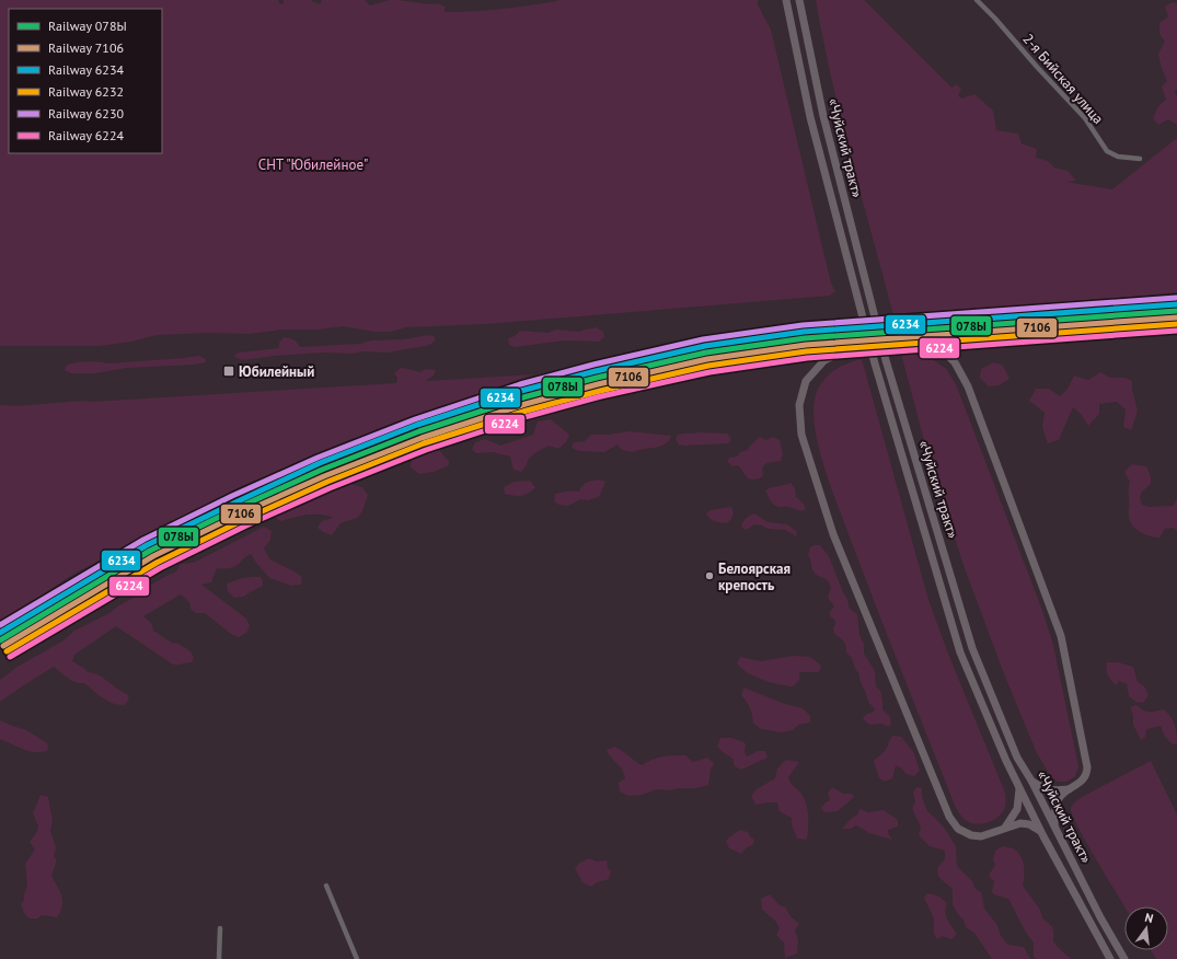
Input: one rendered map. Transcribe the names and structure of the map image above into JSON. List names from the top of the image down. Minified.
{"streets":{"highway":["«Чуйский тракт»"],"street":["2-я Бийская улица"]},"parks":["СНТ \"Юбилейное\""],"places":{"transit":["Юбилейный"],"other":["Белоярская крепость"]},"lines":["rail line 6230","rail line 6234","rail line 078Ы","rail line 7106","rail line 6232","rail line 6224"],"legend":["Railway 078Ы","Railway 7106","Railway 6234","Railway 6232","Railway 6230","Railway 6224"],"north":"top"}
